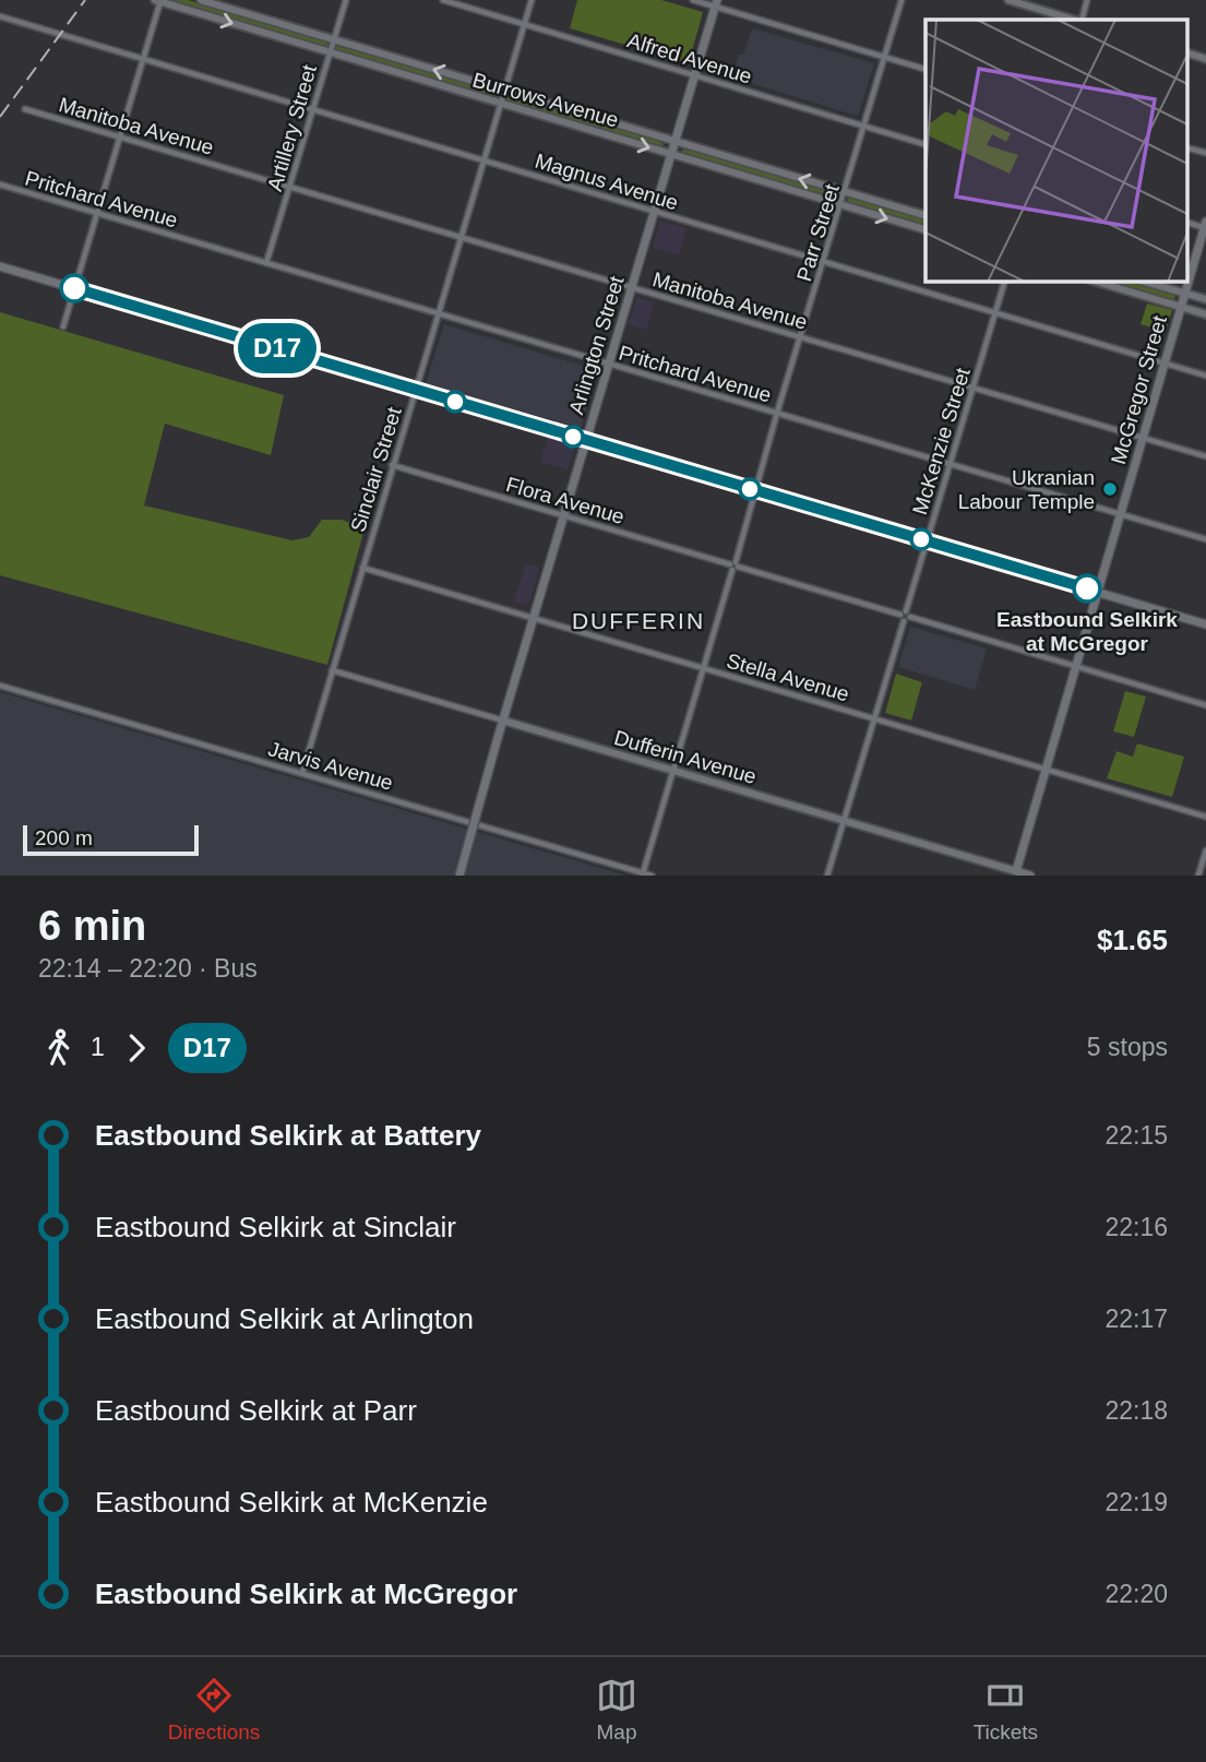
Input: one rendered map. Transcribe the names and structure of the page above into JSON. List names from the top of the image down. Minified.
{"streets":{"main road":["Arlington Street","McGregor Street","Dufferin Avenue"],"street":["Alfred Avenue","Burrows Avenue","Manitoba Avenue","Artillery Street","Magnus Avenue","Pritchard Avenue","Parr Street","McKenzie Street","Sinclair Street","Flora Avenue","Stella Avenue","Jarvis Avenue"]},"crossings":[["Alfred Avenue","Parr Street"],["Alfred Avenue","Arlington Street"],["Alfred Avenue","Sinclair Street"],["Burrows Avenue","Artillery Street"],["Burrows Avenue","Parr Street"],["Burrows Avenue","Arlington Street"],["Burrows Avenue","Sinclair Street"],["Manitoba Avenue","Artillery Street"],["Manitoba Avenue","Parr Street"],["Manitoba Avenue","Arlington Street"],["Manitoba Avenue","McGregor Street"],["Manitoba Avenue","McKenzie Street"],["Manitoba Avenue","Sinclair Street"],["Artillery Street","Magnus Avenue"],["Artillery Street","Pritchard Avenue"],["Magnus Avenue","Parr Street"],["Magnus Avenue","Arlington Street"],["Magnus Avenue","McGregor Street"],["Magnus Avenue","McKenzie Street"],["Magnus Avenue","Sinclair Street"],["Pritchard Avenue","Parr Street"],["Pritchard Avenue","Arlington Street"],["Pritchard Avenue","McGregor Street"],["Pritchard Avenue","McKenzie Street"],["Pritchard Avenue","Sinclair Street"],["Parr Street","Flora Avenue"],["Parr Street","Stella Avenue"],["Parr Street","Dufferin Avenue"],["Parr Street","Jarvis Avenue"],["Arlington Street","Flora Avenue"],["Arlington Street","Stella Avenue"],["Arlington Street","Dufferin Avenue"],["McGregor Street","Flora Avenue"],["McGregor Street","Stella Avenue"],["McGregor Street","Dufferin Avenue"],["McKenzie Street","Flora Avenue"],["McKenzie Street","Stella Avenue"],["McKenzie Street","Dufferin Avenue"],["Sinclair Street","Flora Avenue"],["Sinclair Street","Stella Avenue"],["Sinclair Street","Dufferin Avenue"],["Sinclair Street","Jarvis Avenue"]],"districts":["DUFFERIN"],"places":["Ukranian Labour Temple","Eastbound Selkirk at McGregor"],"lines":["bus line D17"],"scale_bar":"200 m","page":{"on_map":"D17","scale":"200 m","heading":["6 min","22:14 – 22:20 · Bus","$1.65"],"legs":["1","D17","5 stops"],"list":[{"name":"Eastbound Selkirk at Battery","value":"22:15"},{"name":"Eastbound Selkirk at Sinclair","value":"22:16"},{"name":"Eastbound Selkirk at Arlington","value":"22:17"},{"name":"Eastbound Selkirk at Parr","value":"22:18"},{"name":"Eastbound Selkirk at McKenzie","value":"22:19"},{"name":"Eastbound Selkirk at McGregor","value":"22:20"}],"tabs":["Directions","Map","Tickets"]}}
